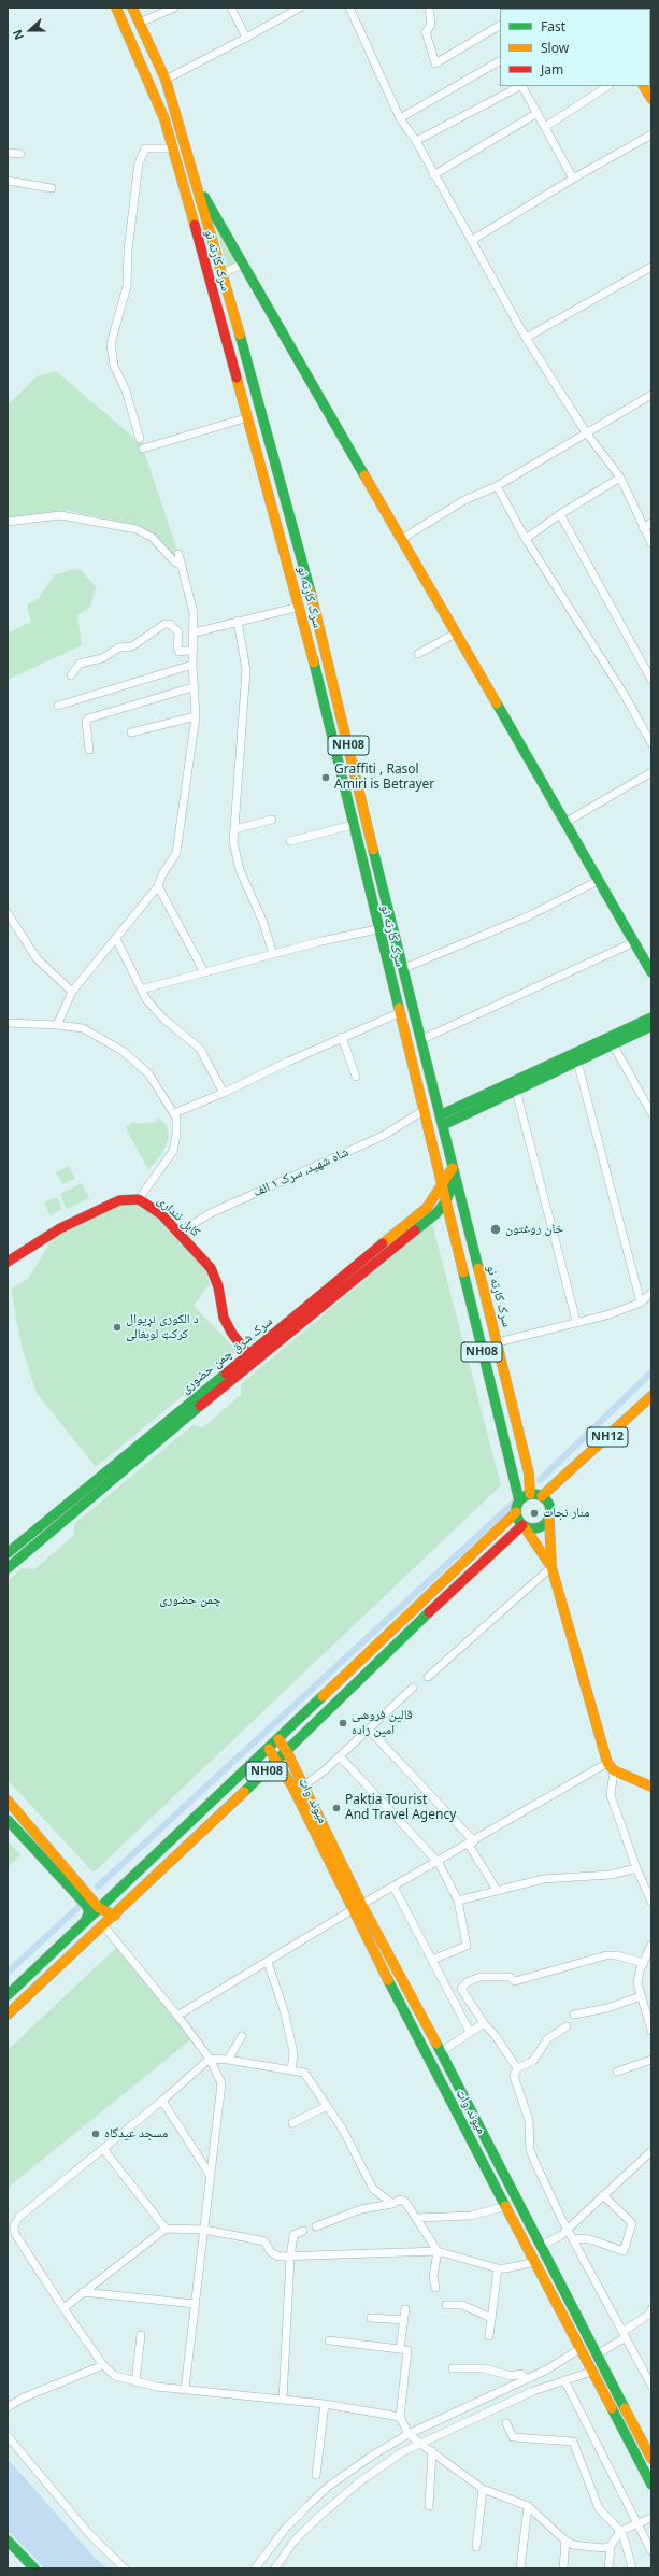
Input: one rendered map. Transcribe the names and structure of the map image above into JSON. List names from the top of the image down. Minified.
{"streets":{"main road":["سرک کارته نو","NH08","کابل ننداری","سرک شرق چمن حضوری","NH12","میوند واټ"],"street":["شاه شهید، سرک ۱ الف"]},"crossings":[["سرک کارته نو","NH08"],["سرک کارته نو","شاه شهید، سرک ۱ الف"],["سرک کارته نو","سرک شرق چمن حضوری"],["سرک کارته نو","NH12"],["NH08","NH12"],["NH08","میوند واټ"],["شاه شهید، سرک ۱ الف","کابل ننداری"],["کابل ننداری","سرک شرق چمن حضوری"]],"parks":["چمن حضوری"],"places":["Graffiti , Rasol Amiri is Betrayer","خان روغتون","د الکوزی نړیوال کرکټ لوبغالی","منار نجات","قالین فروشی امین زاده","Paktia Tourist And Travel Agency","مسجد عیدگاه"],"legend":["Fast","Slow","Jam"],"north":"left"}
